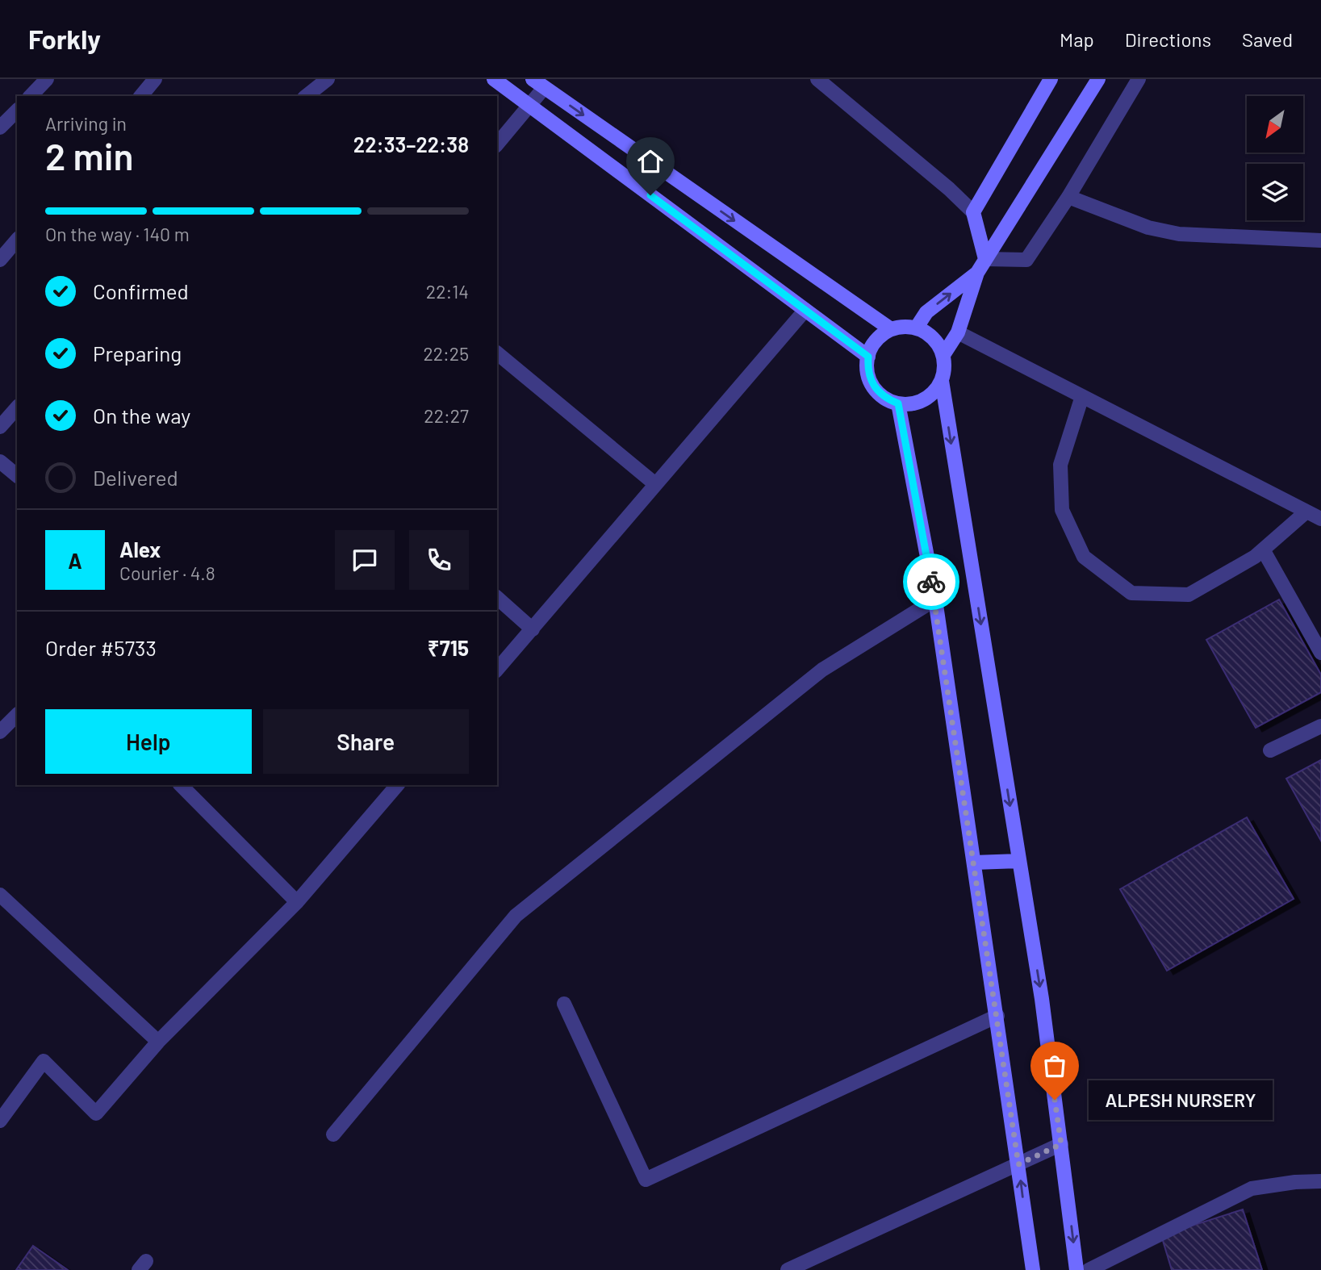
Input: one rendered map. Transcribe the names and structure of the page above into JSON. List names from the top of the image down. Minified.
{"places":["ALPESH NURSERY"],"north":"bottom left","page":{"header":"Forkly","nav":["Map","Directions","Saved"],"heading":["2 min","Arriving in","22:33–22:38"],"panel":["Alex","Courier · 4.8","Order #5733","₹715"],"bar":"On the way · 140 m","list":[["Confirmed","22:14"],["Preparing","22:25"],["On the way","22:27"],"Delivered"],"round":"A","buttons":["Help","Share"],"bubble":"ALPESH NURSERY"}}
